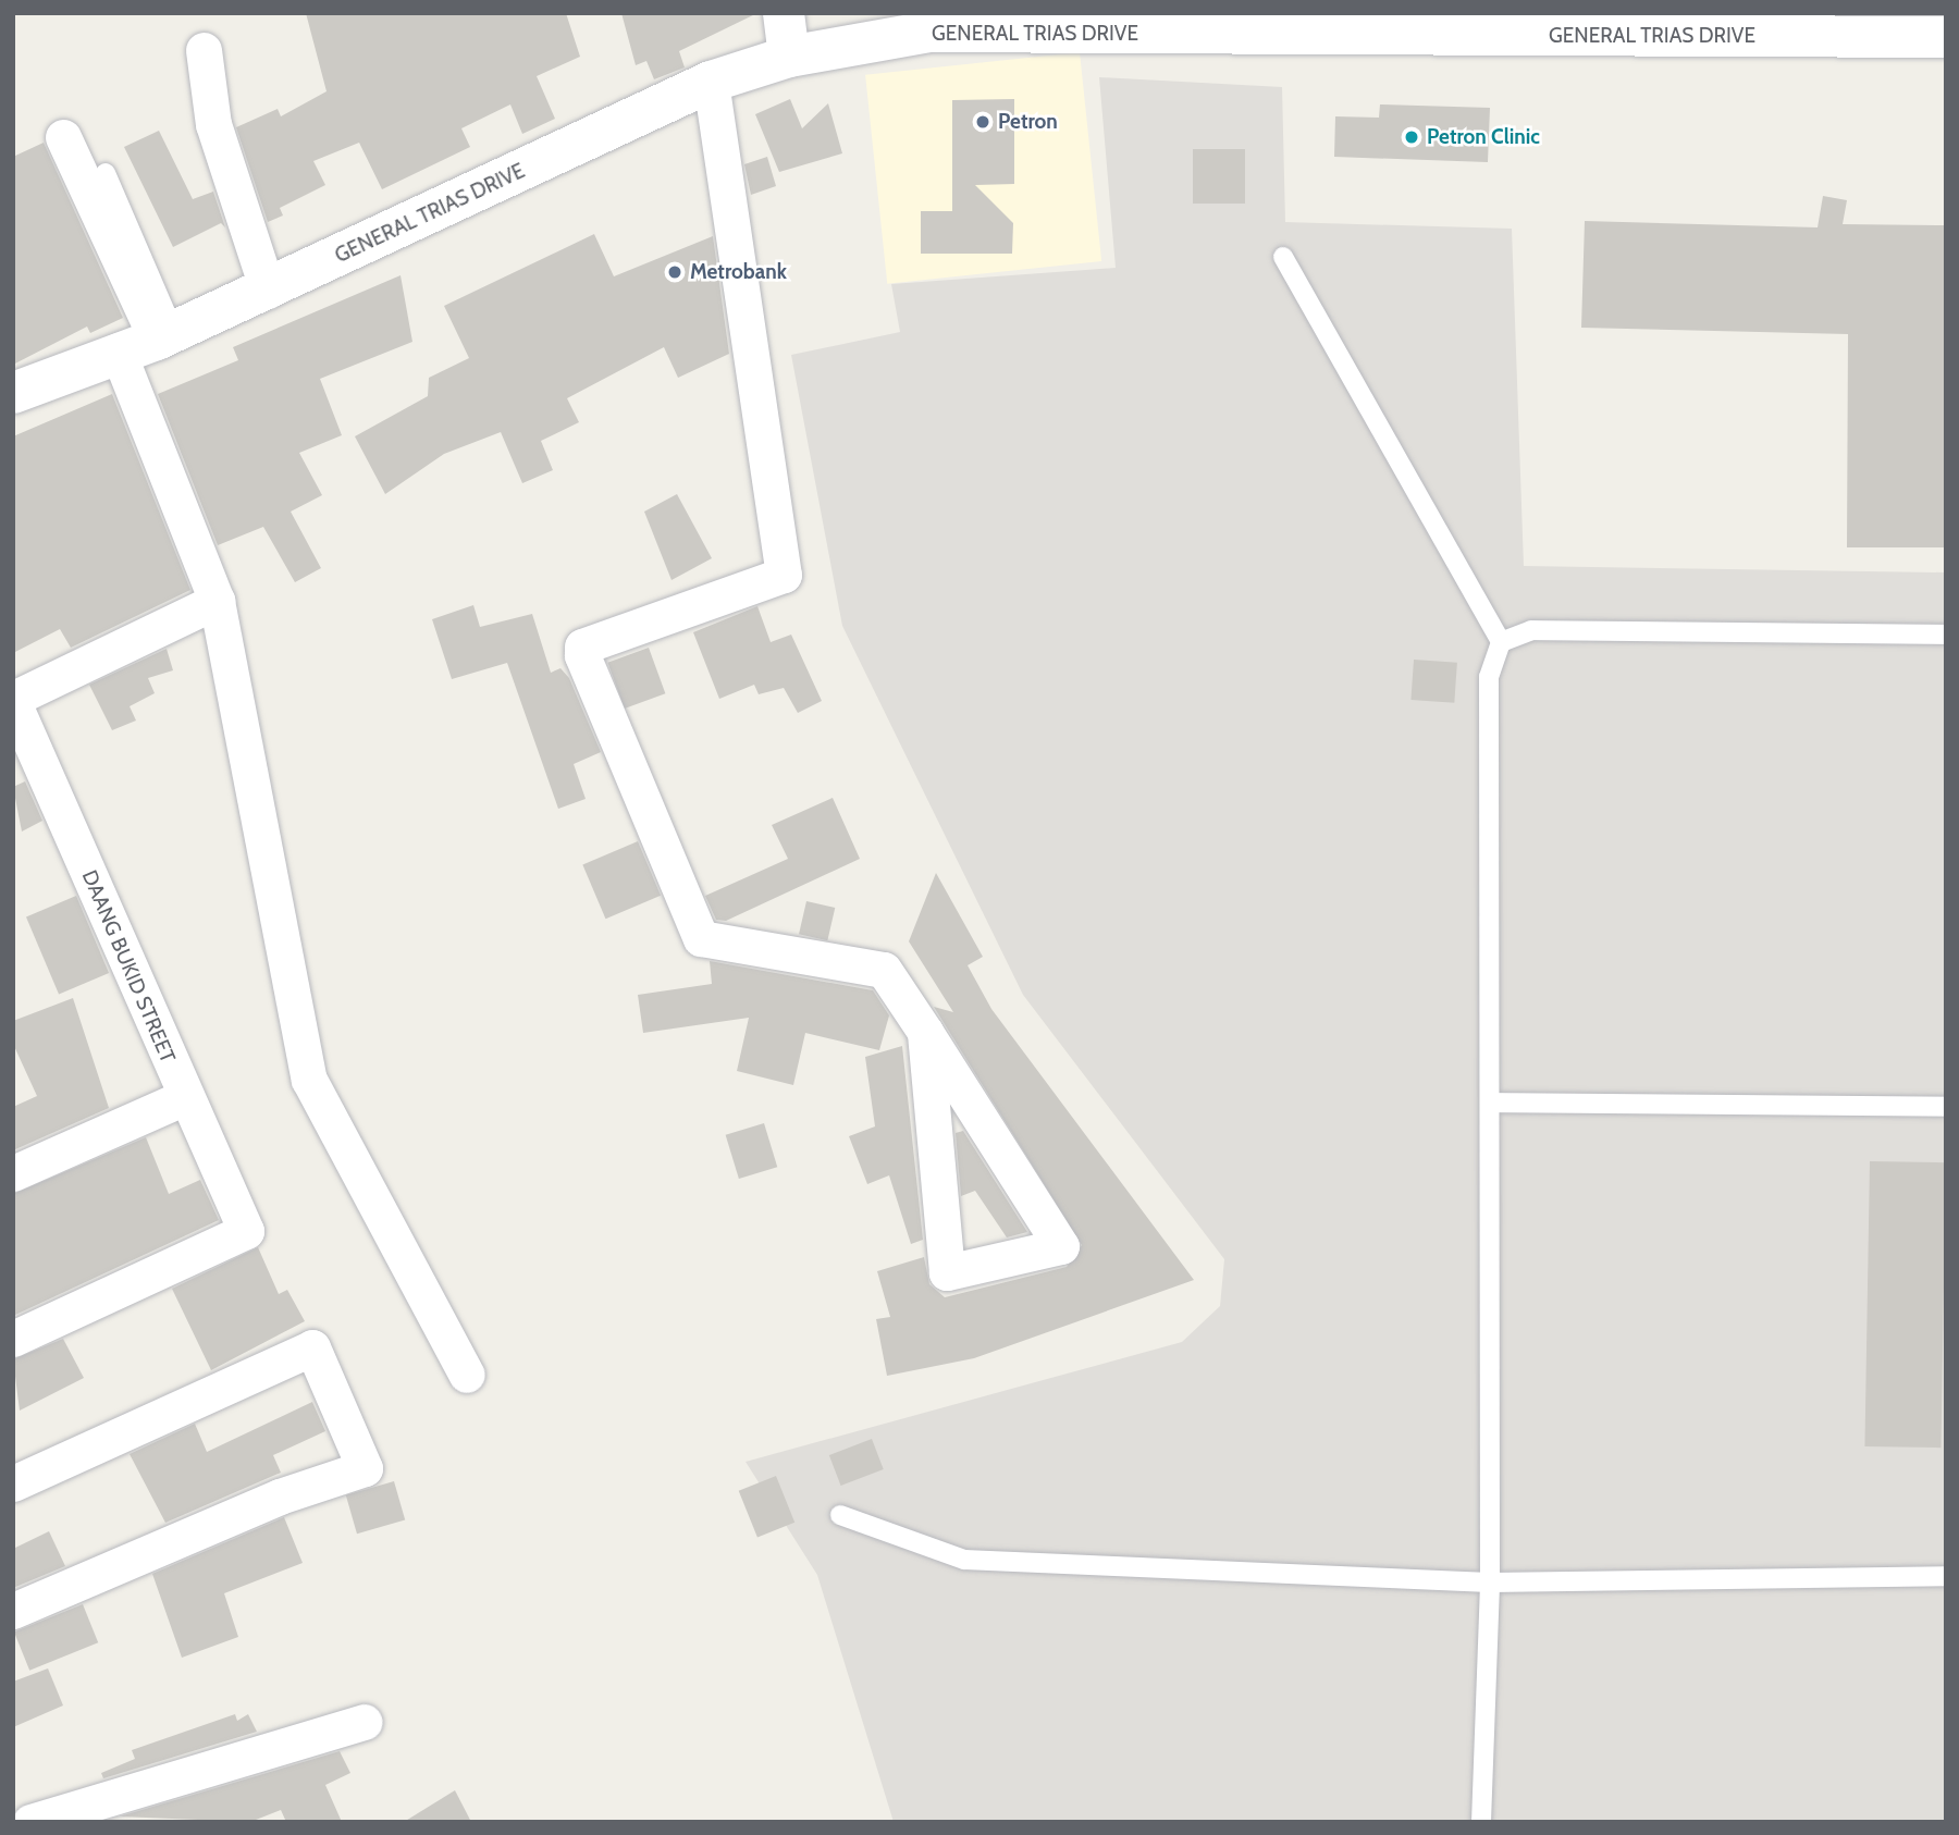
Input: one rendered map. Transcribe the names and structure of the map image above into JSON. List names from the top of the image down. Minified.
{"streets":{"main road":["GENERAL TRIAS DRIVE"],"street":["DAANG BUKID STREET"]},"places":["Petron","Petron Clinic","Metrobank"]}
